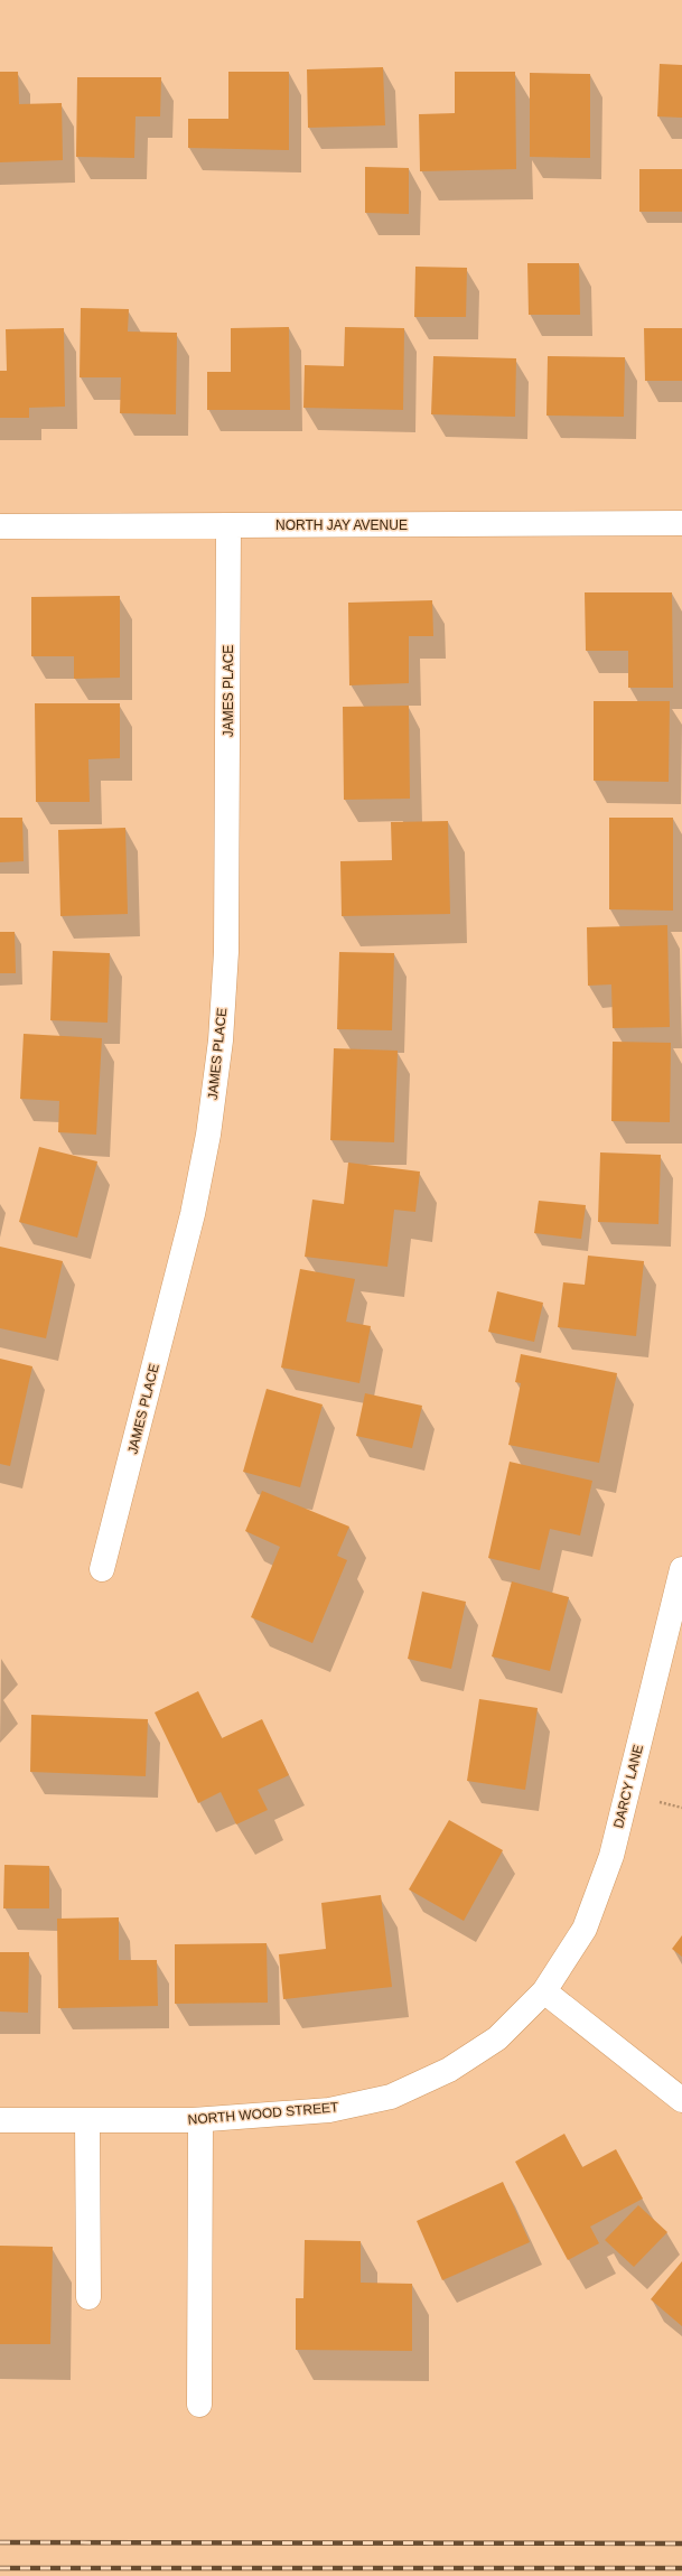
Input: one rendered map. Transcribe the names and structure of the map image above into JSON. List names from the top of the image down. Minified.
{"streets":{"street":["NORTH JAY AVENUE","JAMES PLACE","DARCY LANE","NORTH WOOD STREET"]},"crossings":[["NORTH JAY AVENUE","JAMES PLACE"],["DARCY LANE","NORTH WOOD STREET"]]}
